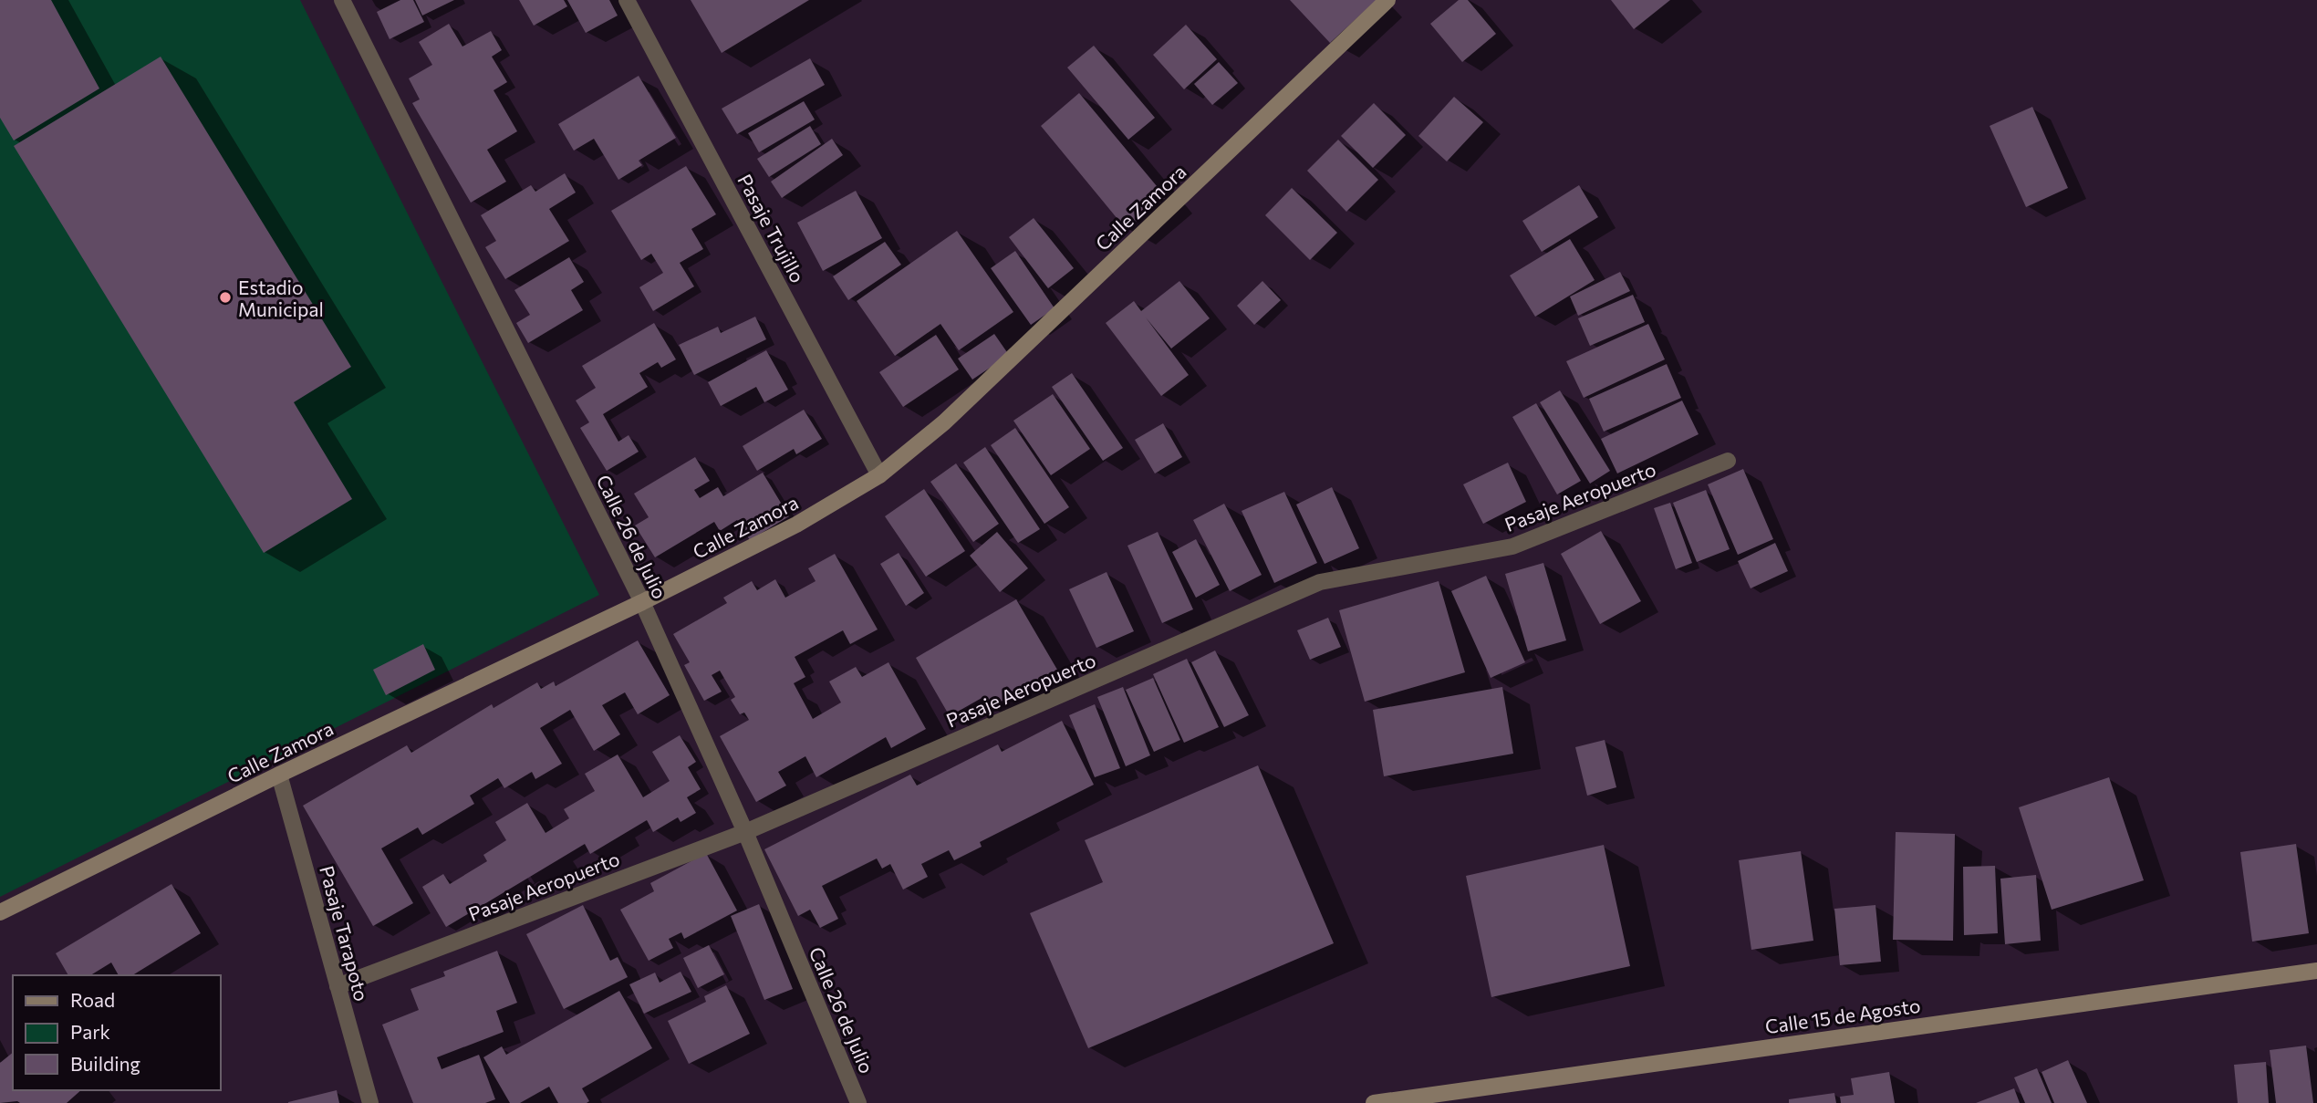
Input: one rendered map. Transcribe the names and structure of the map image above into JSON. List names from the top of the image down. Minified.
{"streets":{"street":["Calle Zamora","Pasaje Trujillo","Pasaje Aeropuerto","Calle 26 de Julio","Pasaje Tarapoto","Calle 15 de Agosto"]},"crossings":[["Calle Zamora","Pasaje Trujillo"],["Calle Zamora","Calle 26 de Julio"],["Calle Zamora","Pasaje Tarapoto"],["Pasaje Aeropuerto","Calle 26 de Julio"],["Pasaje Aeropuerto","Pasaje Tarapoto"]],"places":["Estadio Municipal"],"legend":["Road","Park","Building"]}
